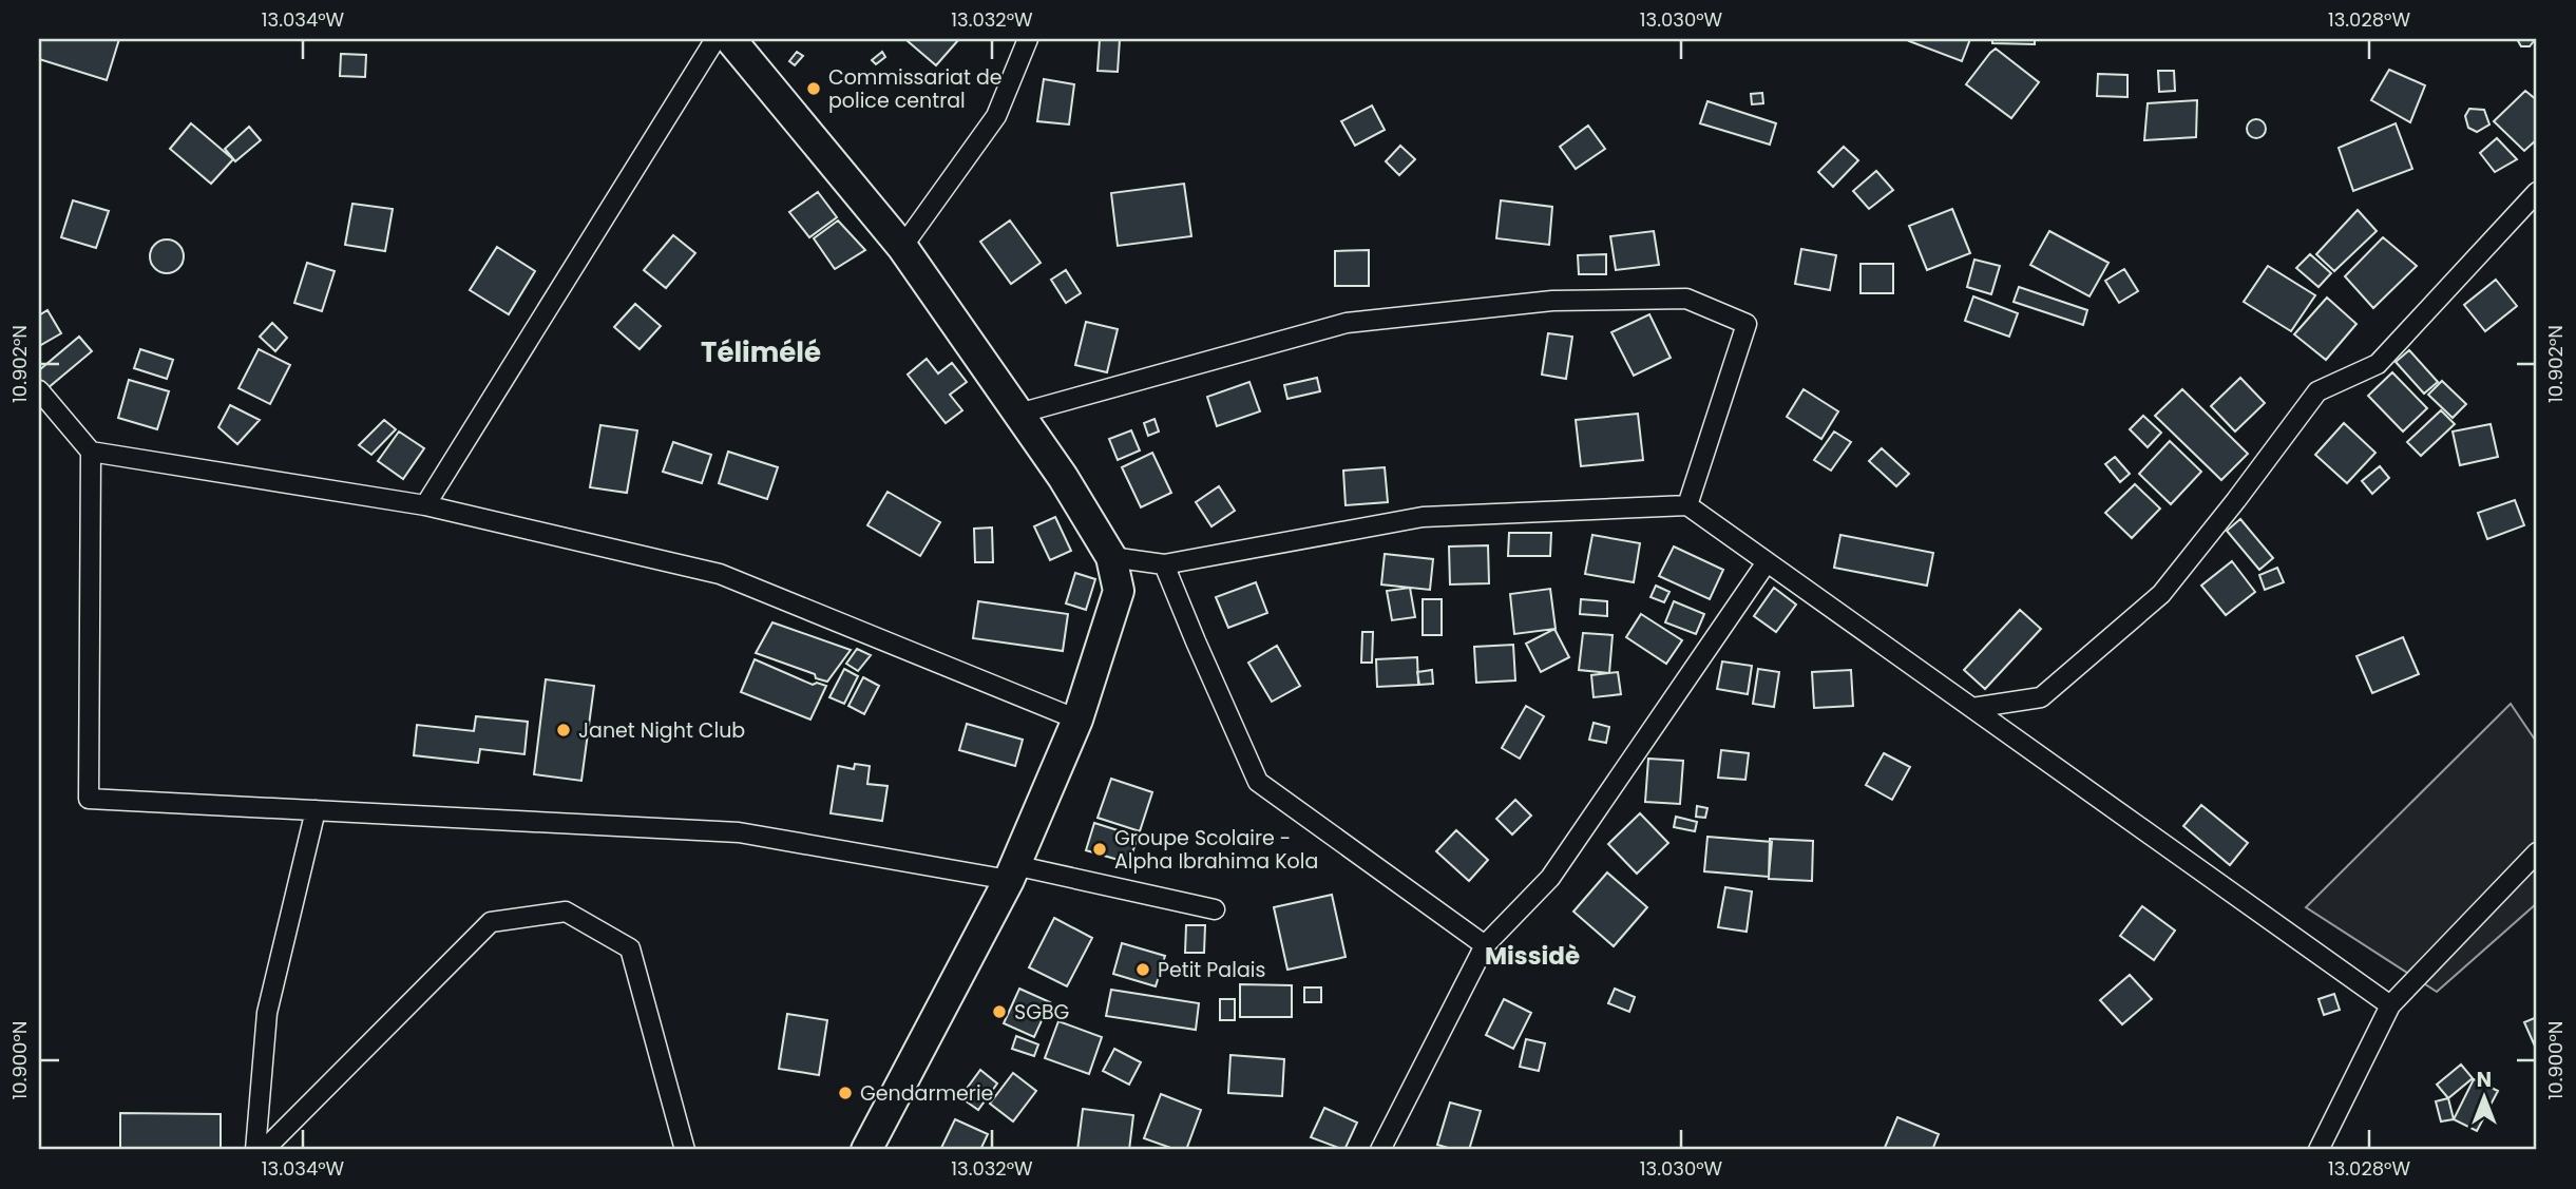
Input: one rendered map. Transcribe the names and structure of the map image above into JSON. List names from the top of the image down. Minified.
{"districts":["Télimélé","Missidè"],"places":["Commissariat de police central","Janet Night Club","Groupe Scolaire - Alpha Ibrahima Kola","Petit Palais","SGBG","Gendarmerie"],"north":"top","coordinates":["13.034°W","13.032°W","13.030°W","13.028°W","10.902°N","10.900°N"]}
